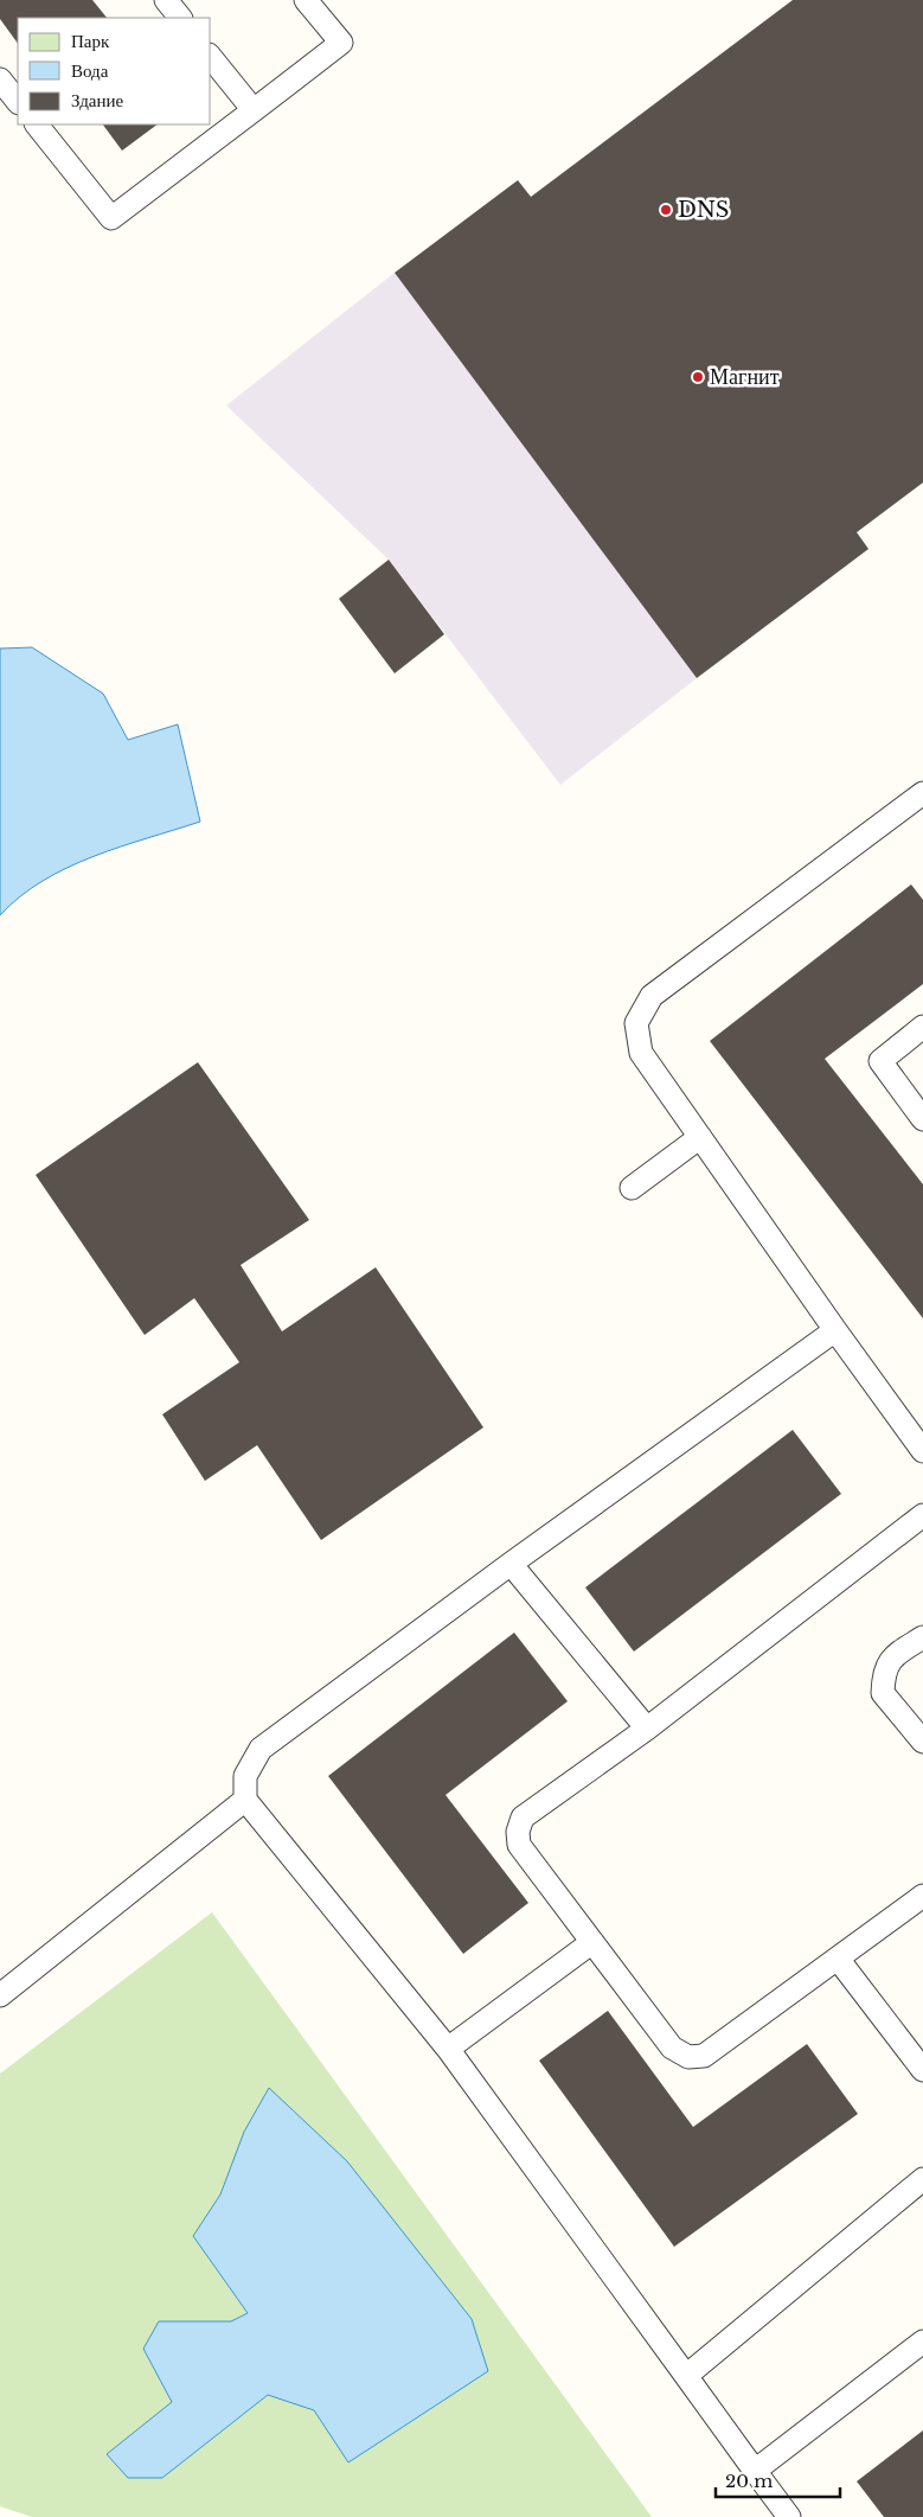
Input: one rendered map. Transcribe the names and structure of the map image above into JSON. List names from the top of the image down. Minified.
{"places":["DNS","Магнит"],"legend":["Парк","Вода","Здание"],"scale_bar":"20 m"}
